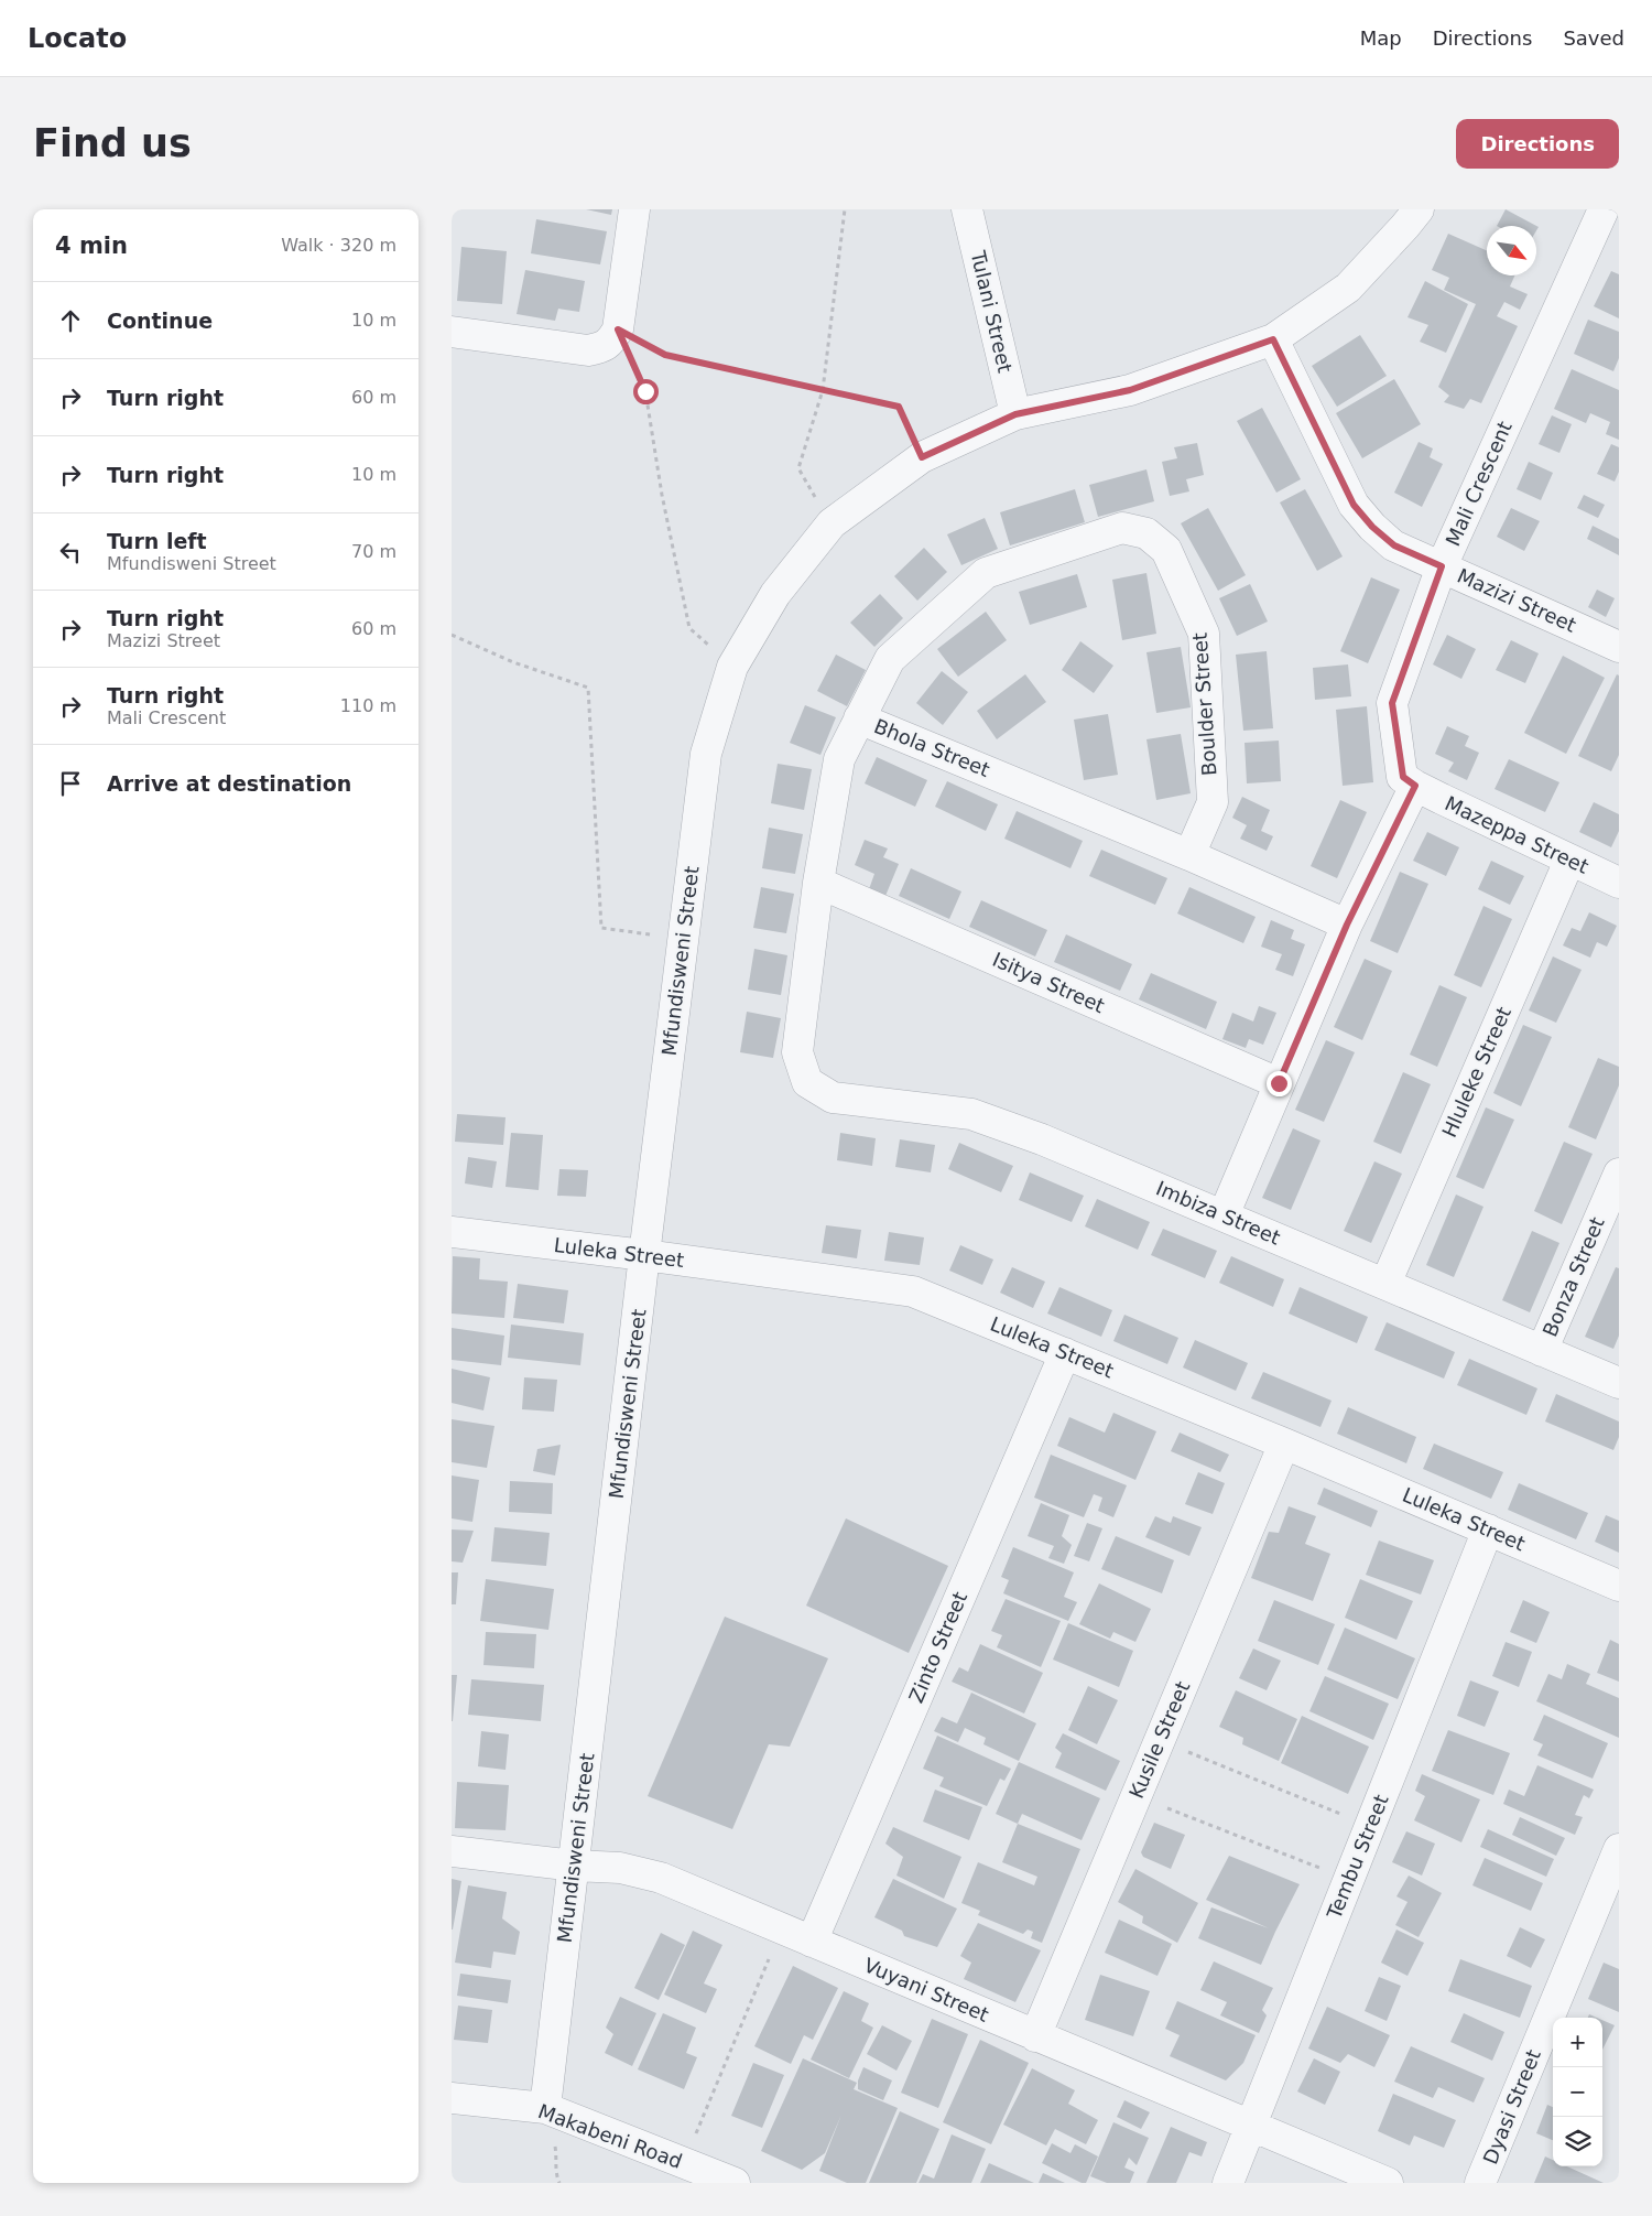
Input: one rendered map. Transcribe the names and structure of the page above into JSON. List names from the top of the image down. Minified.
{"streets":{"street":["Tulani Street","Mali Crescent","Mazizi Street","Boulder Street","Bhola Street","Mazeppa Street","Mfundisweni Street","Isitya Street","Hluleke Street","Imbiza Street","Luleka Street","Bonza Street","Zinto Street","Kusile Street","Tembu Street","Vuyani Street","Dyasi Street","Makabeni Road"]},"crossings":[["Tulani Street","Mfundisweni Street"],["Mali Crescent","Mazizi Street"],["Mali Crescent","Mazeppa Street"],["Mazizi Street","Mfundisweni Street"],["Boulder Street","Bhola Street"],["Bhola Street","Isitya Street"],["Bhola Street","Imbiza Street"],["Mazeppa Street","Hluleke Street"],["Mfundisweni Street","Luleka Street"],["Mfundisweni Street","Vuyani Street"],["Mfundisweni Street","Makabeni Road"],["Hluleke Street","Imbiza Street"],["Imbiza Street","Bonza Street"],["Luleka Street","Zinto Street"],["Luleka Street","Kusile Street"],["Luleka Street","Tembu Street"],["Zinto Street","Vuyani Street"],["Kusile Street","Vuyani Street"],["Tembu Street","Vuyani Street"]],"north":"bottom right","page":{"header":"Locato","nav":["Map","Directions","Saved"],"buttons":"Directions","title":"Find us","heading":["4 min","Walk · 320 m"],"list":[["Continue","10 m"],["Turn right","60 m"],["Turn right","10 m"],["Turn left","Mfundisweni Street","70 m"],["Turn right","Mazizi Street","60 m"],["Turn right","Mali Crescent","110 m"],"Arrive at destination"],"map_buttons":["+","−"]}}
